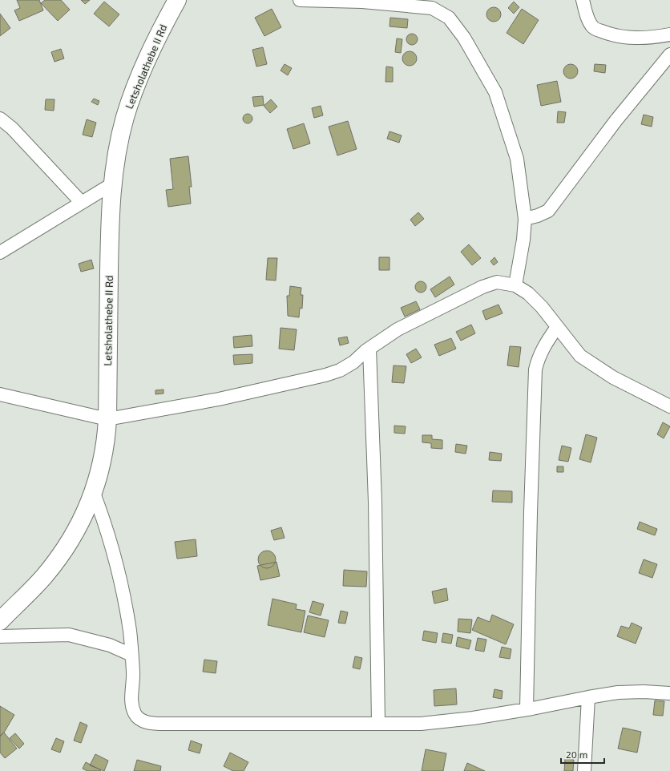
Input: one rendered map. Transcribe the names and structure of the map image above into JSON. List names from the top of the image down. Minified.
{"streets":{"street":["Letsholathebe II Rd"]},"scale_bar":"20 m"}
